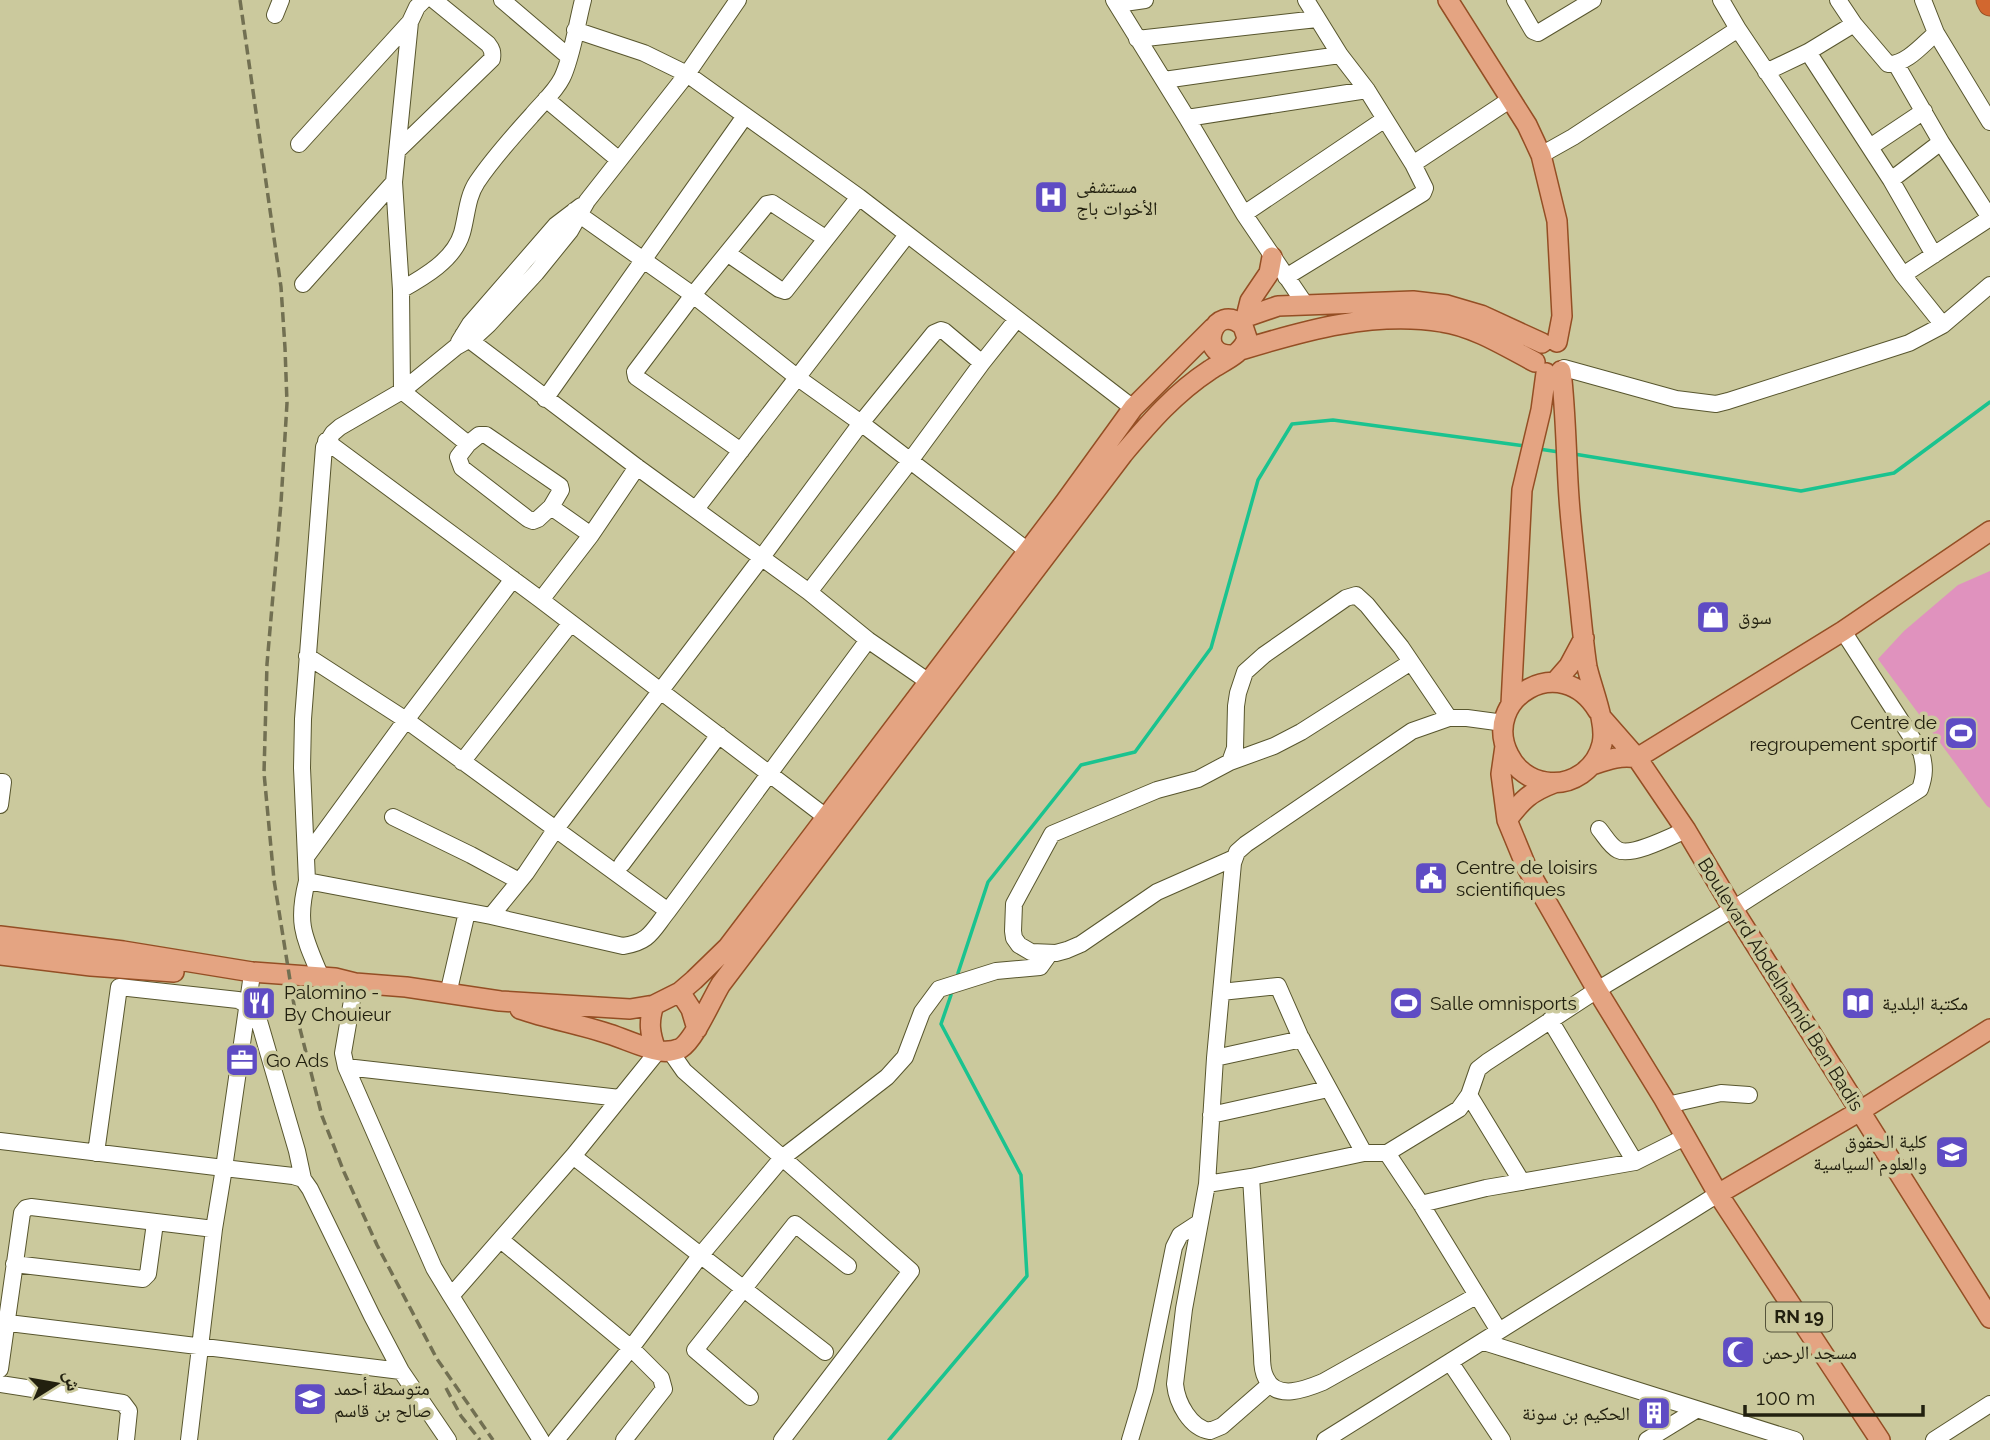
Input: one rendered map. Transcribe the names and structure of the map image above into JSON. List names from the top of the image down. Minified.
{"streets":{"main road":["Boulevard Abdelhamid Ben Badis","RN 19"]},"places":{"hospital":["مستشفى الأخوات باج"],"shop":["سوق"],"sports":["Centre de regroupement sportif","Salle omnisports"],"public building":["Centre de loisirs scientifiques"],"restaurant":["Palomino - By Chouieur"],"library":["مكتبة البلدية"],"office":["Go Ads"],"school or university":["كلية الحقوق والعلوم السياسية","متوسطة أحمد صالح بن قاسم"],"mosque":["مسجد الرحمن"],"building":["الحكيم بن سونة"]},"scale_bar":"100 m","north":"right"}
